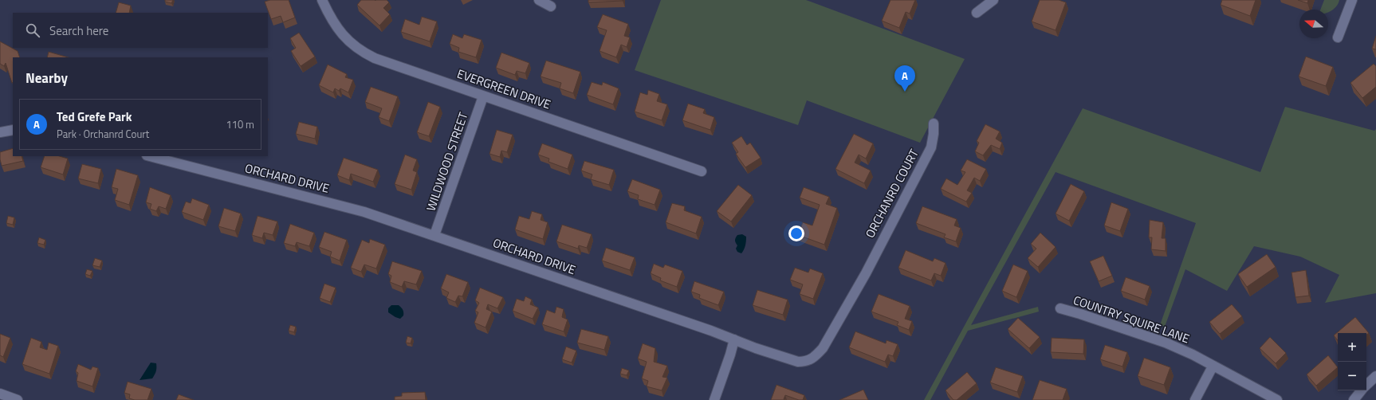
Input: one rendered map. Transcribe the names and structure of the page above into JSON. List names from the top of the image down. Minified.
{"streets":{"street":["EVERGREEN DRIVE","WILDWOOD STREET","ORCHARD DRIVE","ORCHANRD COURT","COUNTRY SQUIRE LANE"]},"crossings":[["EVERGREEN DRIVE","WILDWOOD STREET"],["WILDWOOD STREET","ORCHARD DRIVE"],["ORCHARD DRIVE","ORCHANRD COURT"]],"north":"left","page":{"search":"Search here","heading":"Nearby","pins":"A","list":[{"mark":"A","name":"Ted Grefe Park","note":"Park · Orchanrd Court","value":"110 m"}],"map_buttons":["+","−"]}}
